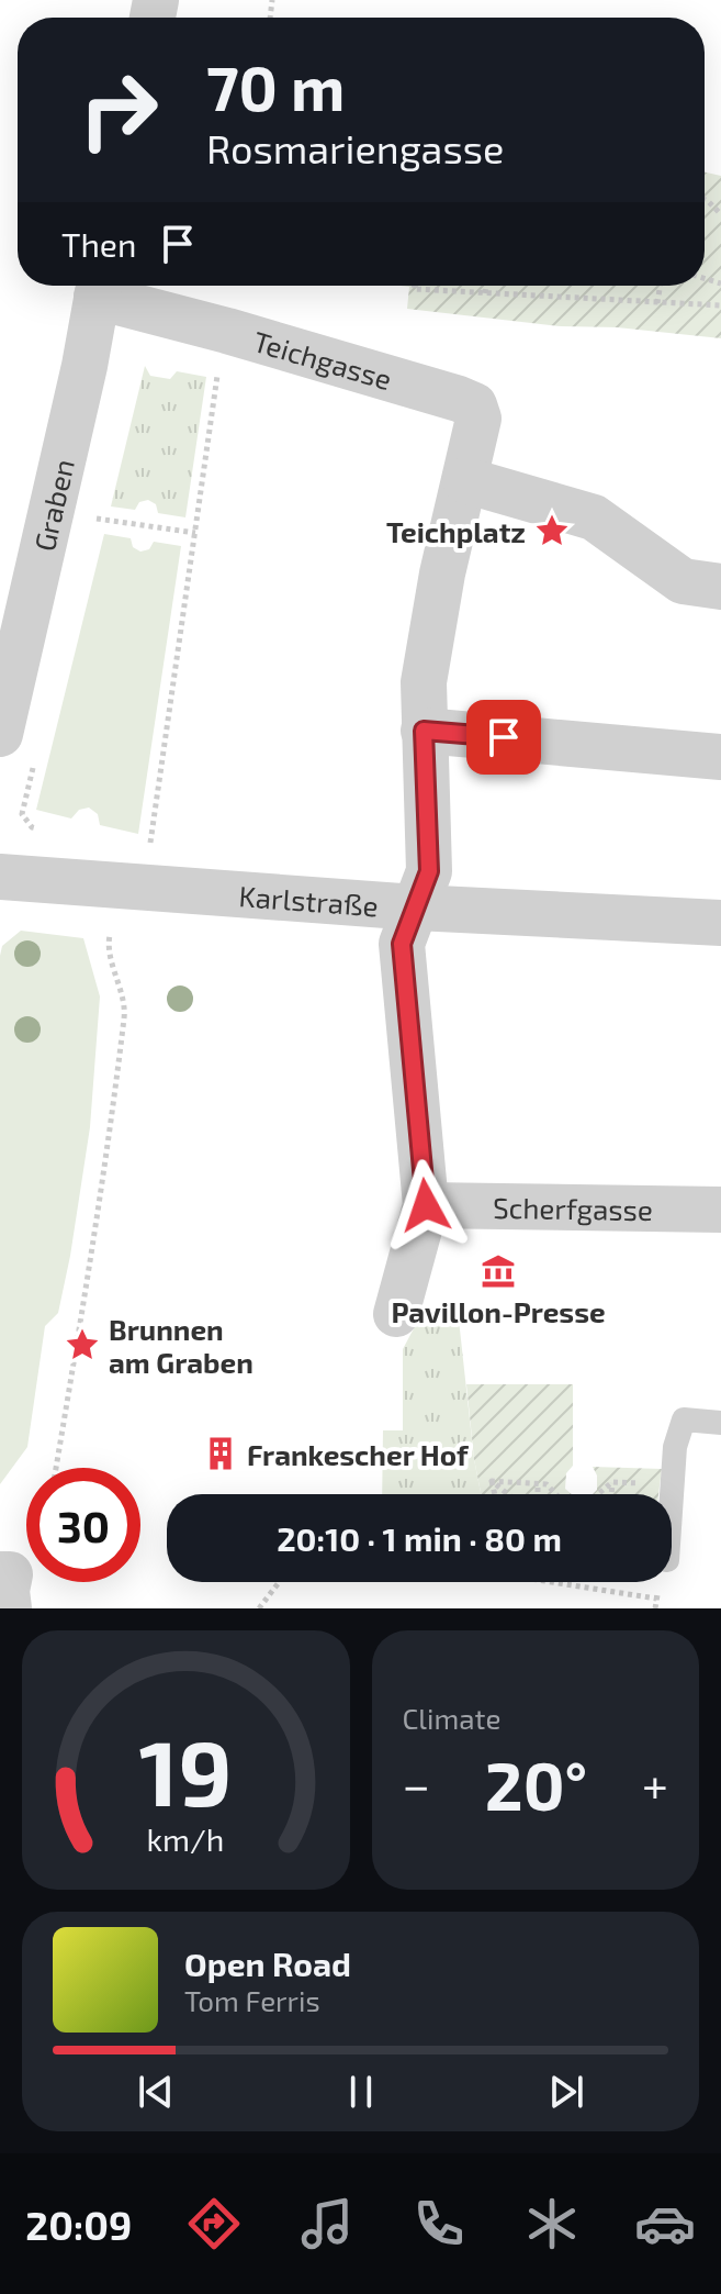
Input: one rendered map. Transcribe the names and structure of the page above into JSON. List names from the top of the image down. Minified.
{"streets":{"street":["Teichgasse","Graben","Karlstraße","Scherfgasse"]},"crossings":[["Teichgasse","Graben"],["Teichgasse","Karlstraße"],["Teichgasse","Scherfgasse"]],"places":{"place":["Teichplatz","Brunnen am Graben"],"museum":["Pavillon-Presse"],"building":["Frankescher Hof"]},"page":{"turn":["70 m","Rosmariengasse"],"then":"Then","limit":"30","trip":"20:10 · 1 min · 80 m","tile":"Climate","heat":["−","20°","+"],"song":["Open Road","Tom Ferris"],"tabs":"20:09","gauge":["19","km/h"]}}
